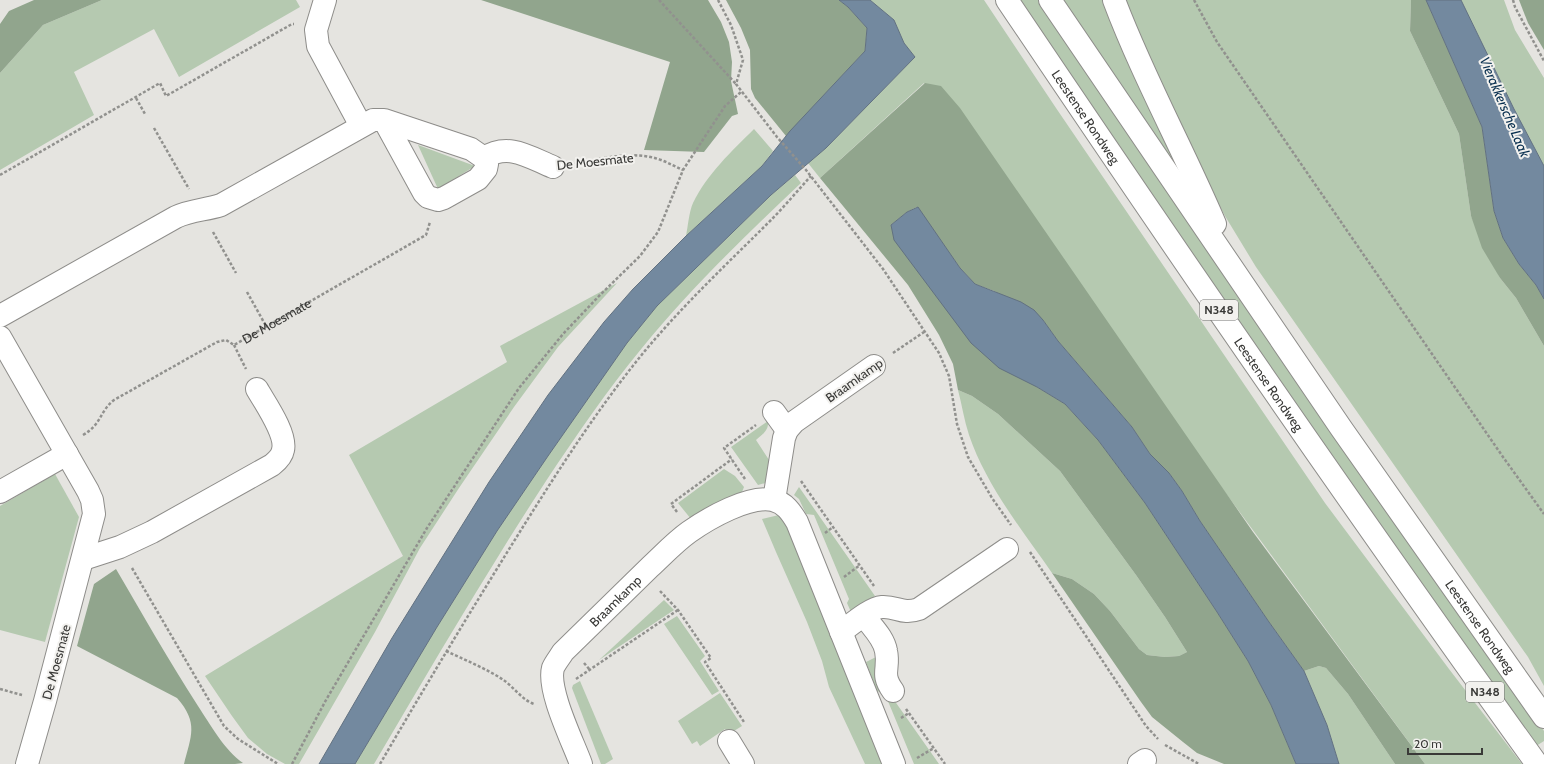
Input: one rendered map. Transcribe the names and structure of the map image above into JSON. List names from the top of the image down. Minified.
{"streets":{"street":["Leestense Rondweg","De Moesmate","N348","Braamkamp"]},"crossings":[["Leestense Rondweg","N348"]],"water":["Vierakkersche Laak"],"scale_bar":"20 m"}
